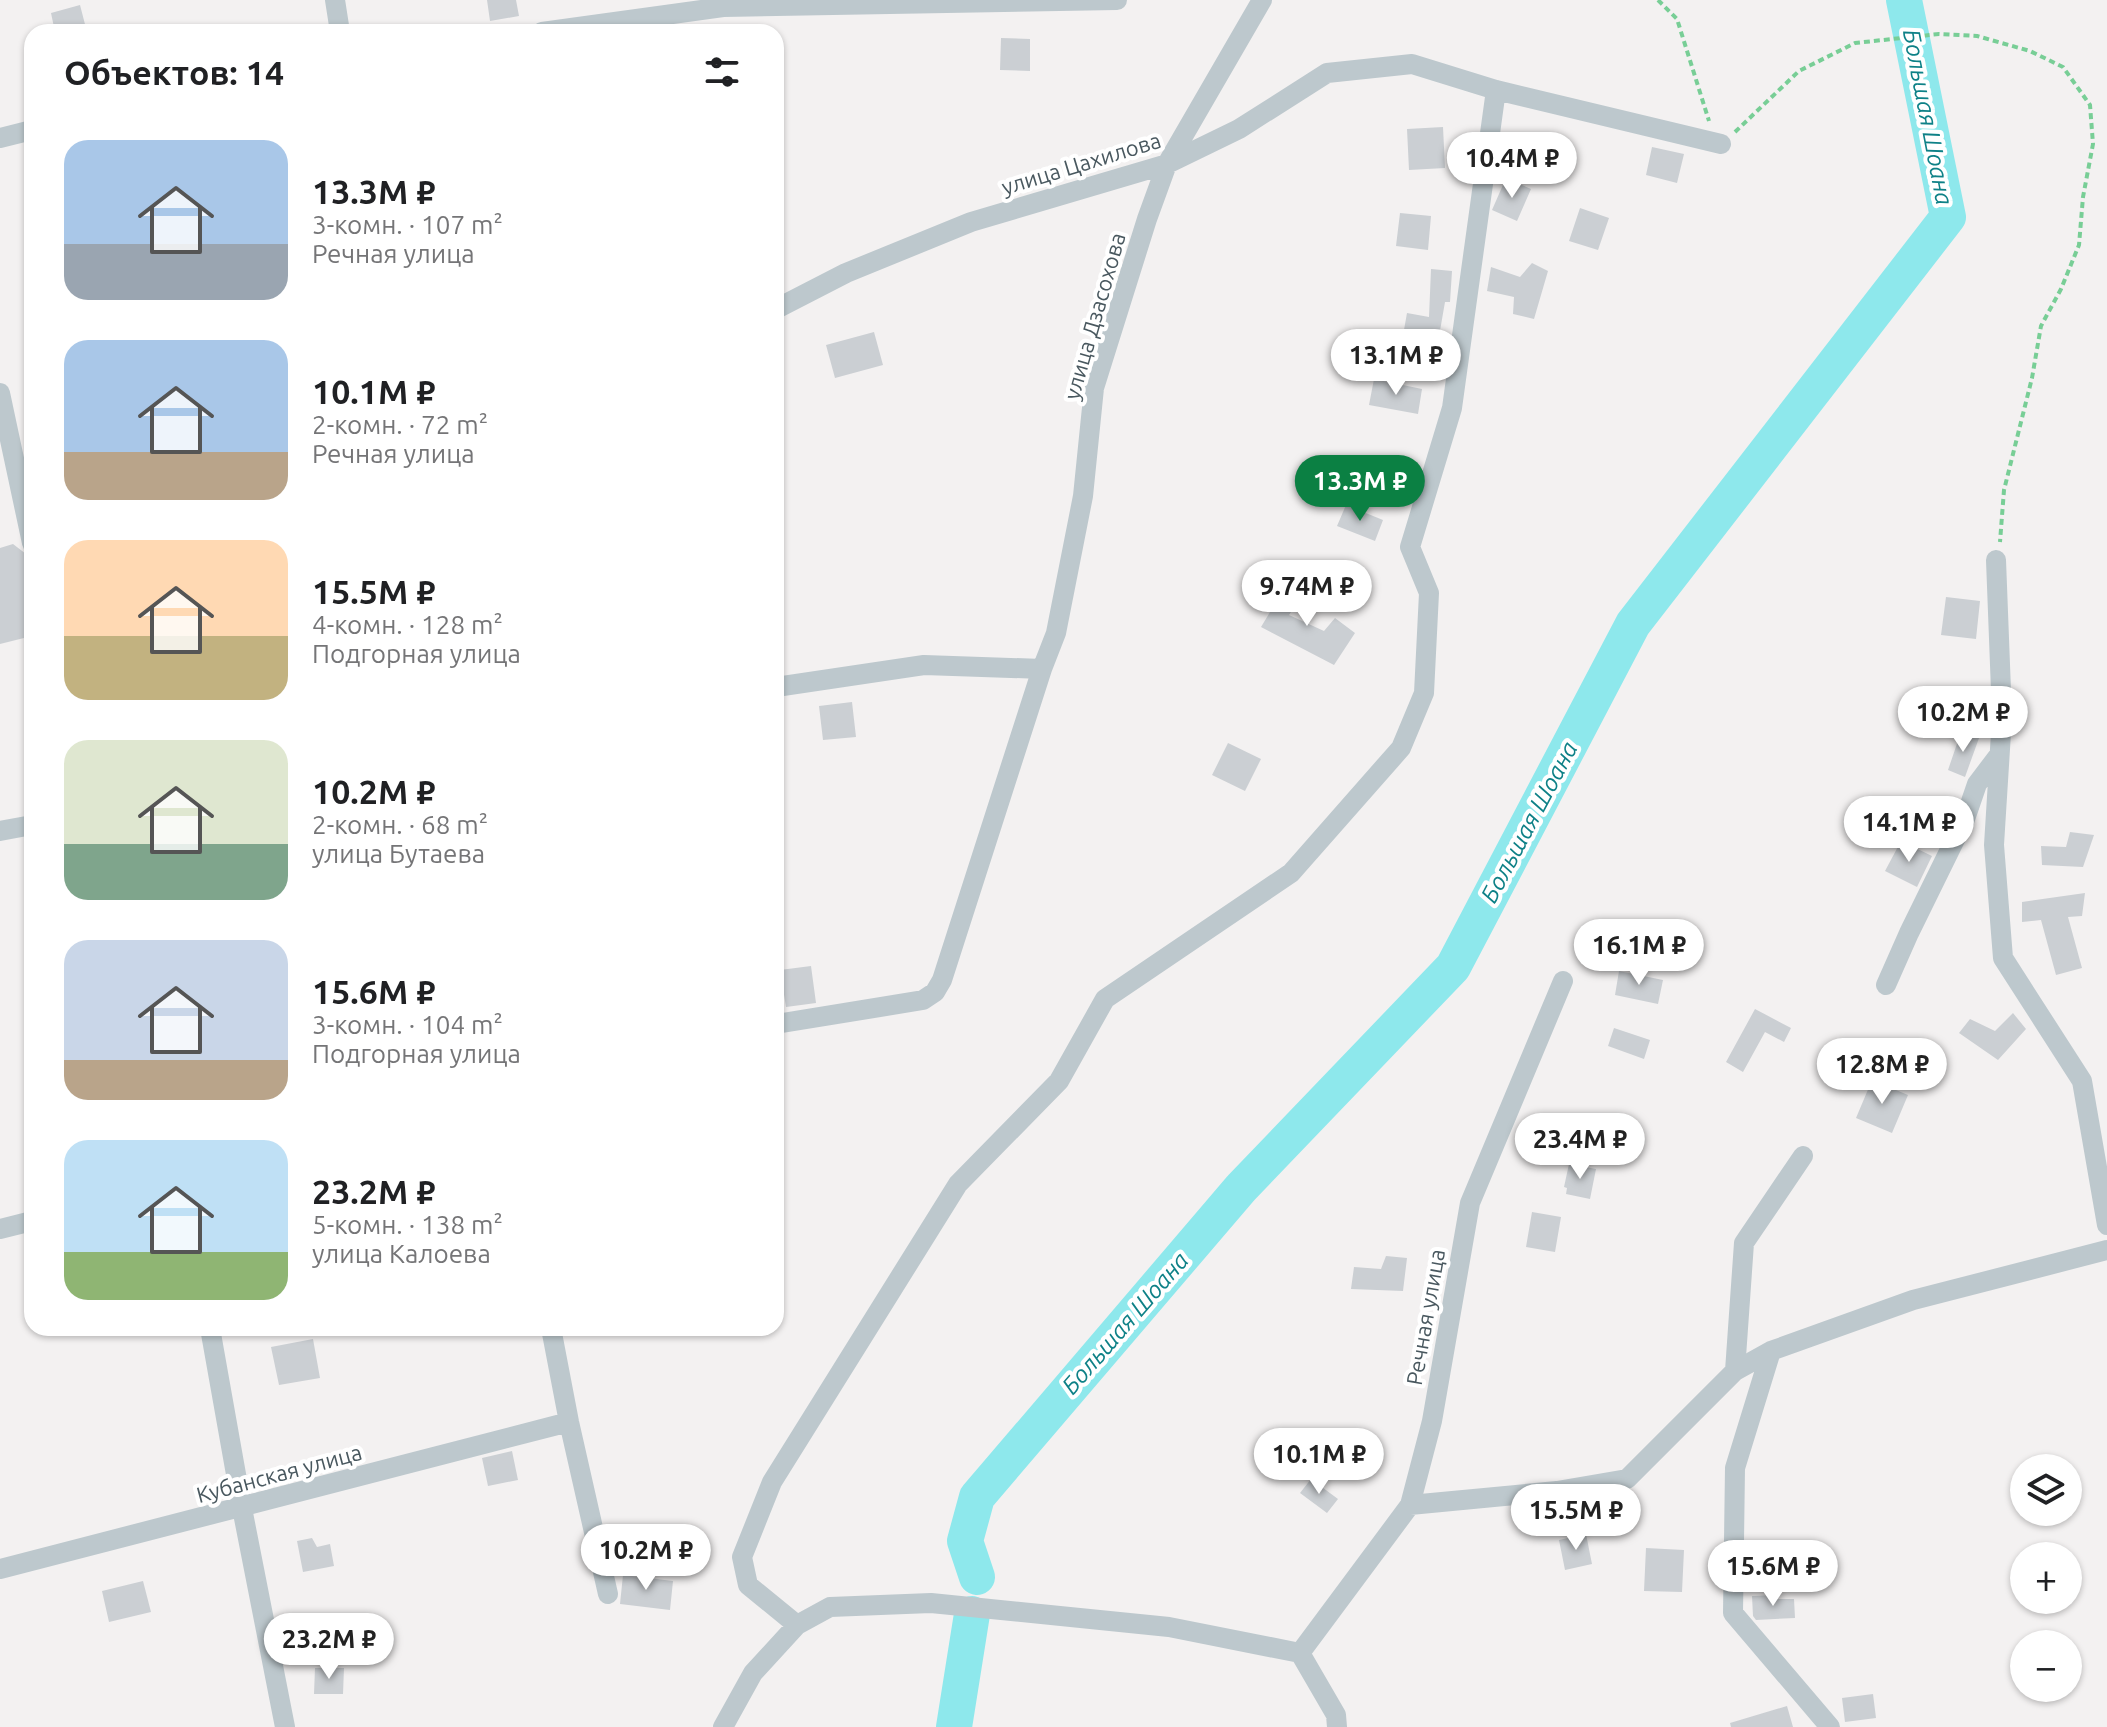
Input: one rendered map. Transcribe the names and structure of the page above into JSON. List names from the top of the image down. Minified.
{"streets":{"street":["улица Цахилова","улица Дзасохова","Речная улица","Кубанская улица"]},"crossings":[["улица Цахилова","улица Дзасохова"]],"water":["Большая Шоана"],"page":{"heading":"Объектов: 14","list":[{"name":"13.3M ₽","note":"3-комн. · 107 m² · Речная улица"},{"name":"10.1M ₽","note":"2-комн. · 72 m² · Речная улица"},{"name":"15.5M ₽","note":"4-комн. · 128 m² · Подгорная улица"},{"name":"10.2M ₽","note":"2-комн. · 68 m² · улица Бутаева"},{"name":"15.6M ₽","note":"3-комн. · 104 m² · Подгорная улица"},{"name":"23.2M ₽","note":"5-комн. · 138 m² · улица Калоева"}],"price":["10.4M ₽","13.1M ₽","13.3M ₽","9.74M ₽","10.2M ₽","14.1M ₽","16.1M ₽","12.8M ₽","23.4M ₽","10.1M ₽","15.5M ₽","10.2M ₽","15.6M ₽","23.2M ₽"],"map_buttons":["+","−"]}}
